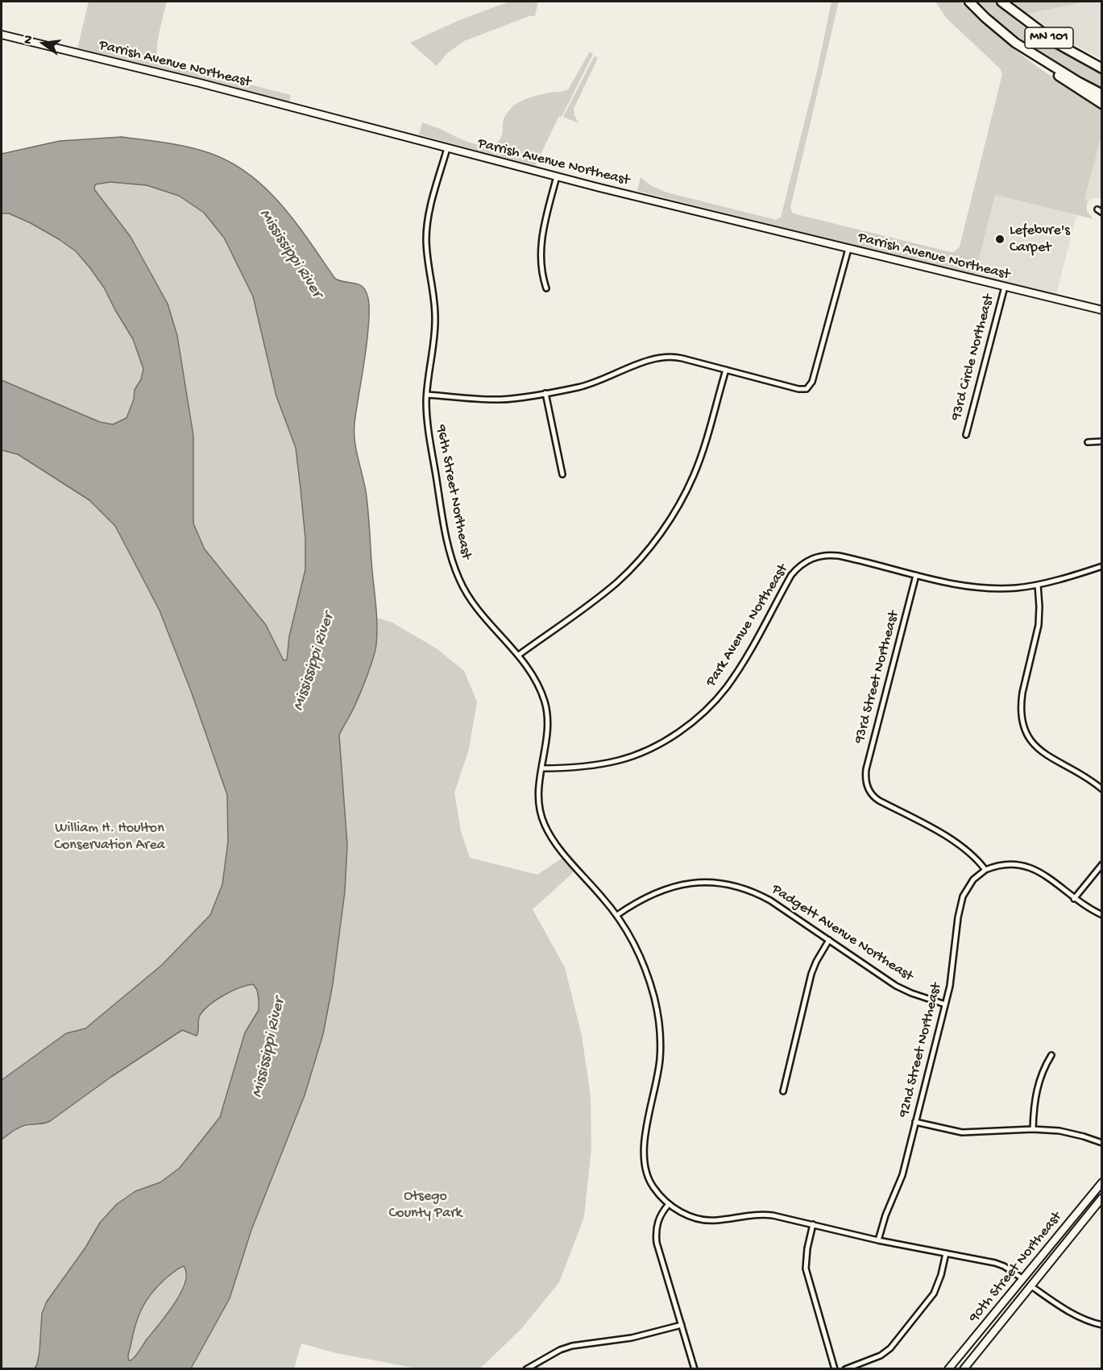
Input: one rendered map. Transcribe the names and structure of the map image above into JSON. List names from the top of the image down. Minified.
{"streets":{"highway":["MN 101"],"main road":["Parrish Avenue Northeast","90th Street Northeast"],"street":["93rd Circle Northeast","96th Street Northeast","Park Avenue Northeast","93rd Street Northeast","Padgett Avenue Northeast","92nd Street Northeast"]},"crossings":[["Parrish Avenue Northeast","93rd Circle Northeast"],["Parrish Avenue Northeast","96th Street Northeast"],["96th Street Northeast","Park Avenue Northeast"],["96th Street Northeast","Padgett Avenue Northeast"],["96th Street Northeast","92nd Street Northeast"],["96th Street Northeast","90th Street Northeast"],["Park Avenue Northeast","93rd Street Northeast"],["93rd Street Northeast","92nd Street Northeast"],["Padgett Avenue Northeast","92nd Street Northeast"]],"water":["Mississippi River"],"parks":["William H. Houlton Conservation Area","Otsego County Park"],"places":["Lefebvre's Carpet"],"north":"left"}
